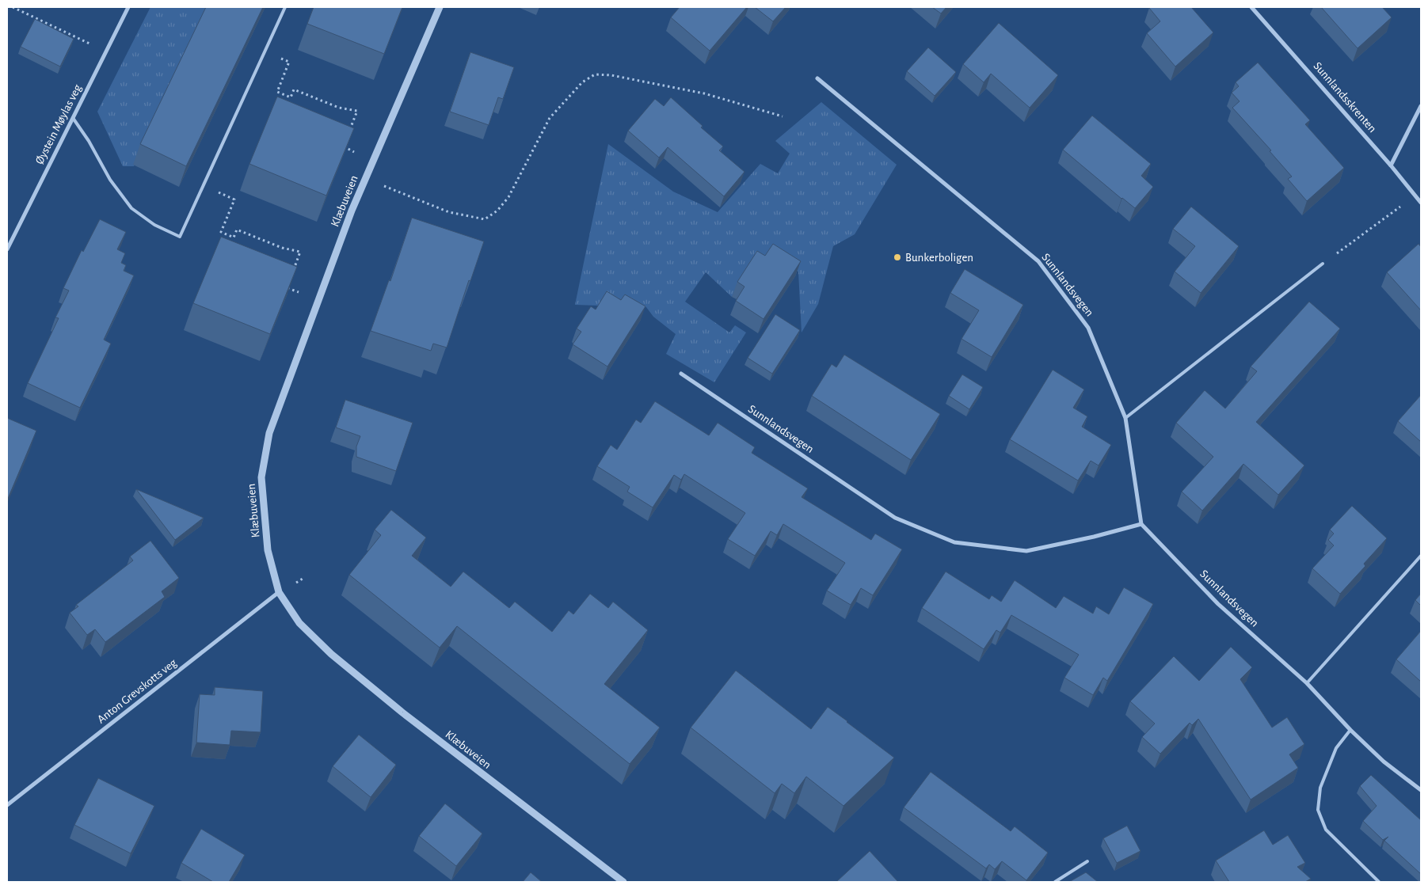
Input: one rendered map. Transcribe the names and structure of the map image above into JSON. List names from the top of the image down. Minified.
{"streets":{"street":["Sunnlandsskrenten","Øystein Møylas veg","Klæbuveien","Sunnlandsvegen","Anton Grevskotts veg"]},"crossings":[["Klæbuveien","Anton Grevskotts veg"]],"places":["Bunkerboligen"]}
